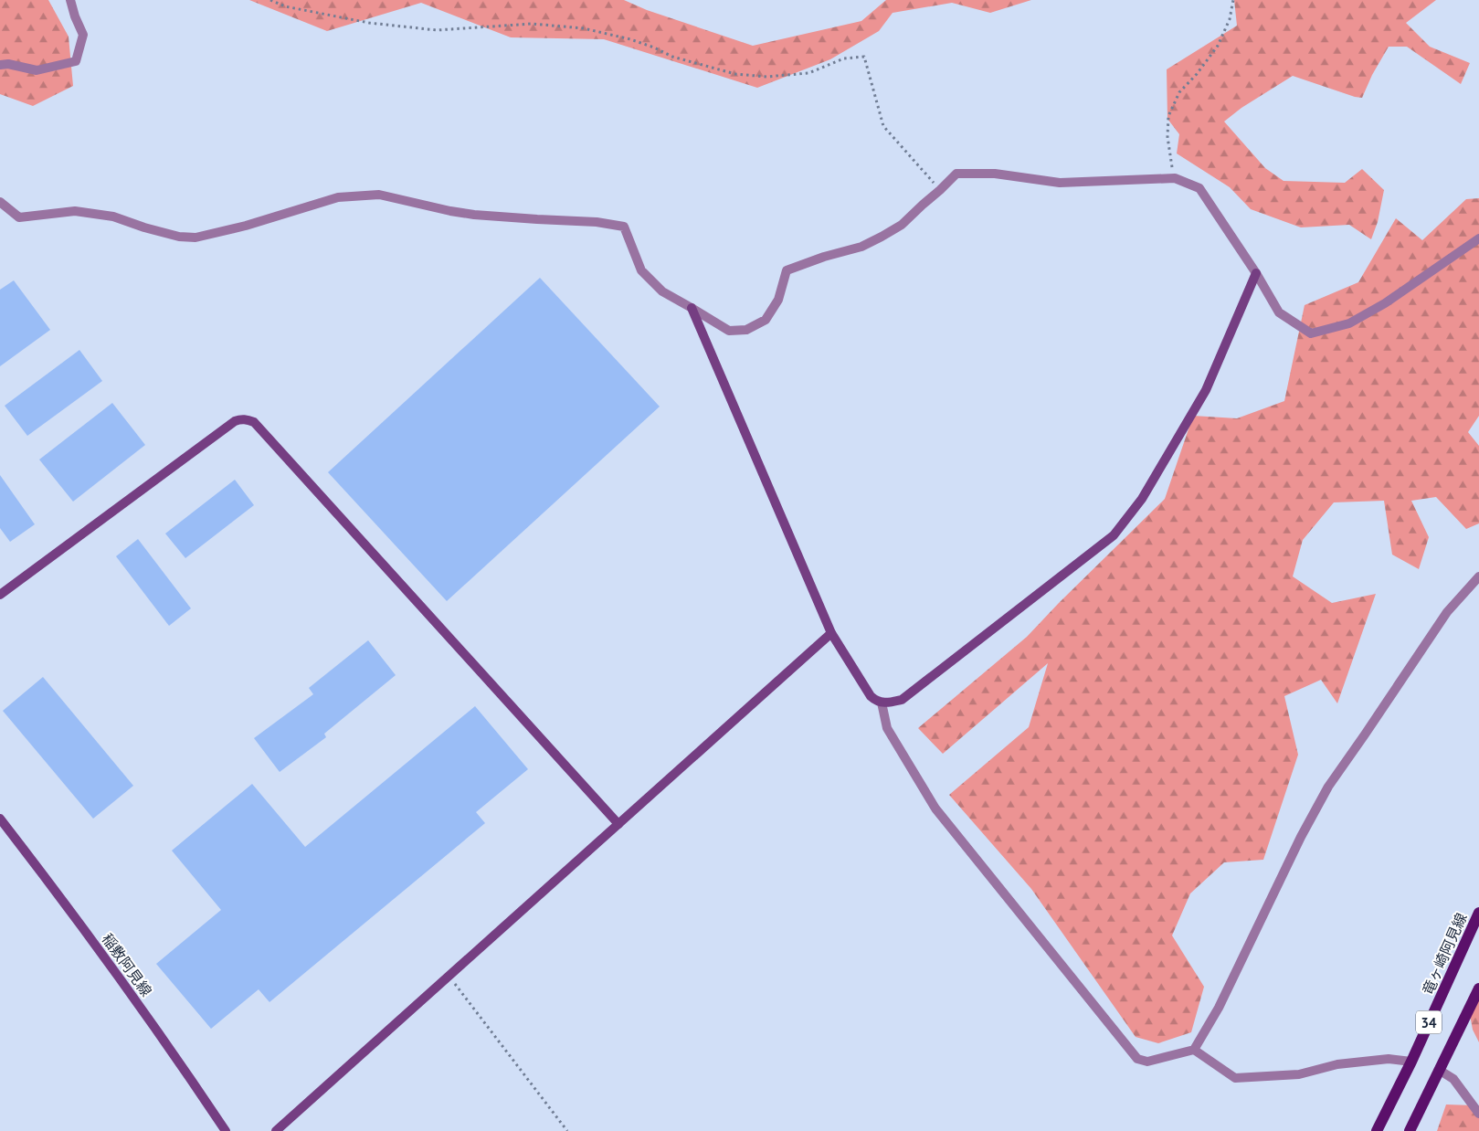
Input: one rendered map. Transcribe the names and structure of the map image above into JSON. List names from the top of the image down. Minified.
{"streets":{"main road":["竜ヶ崎阿見線","34"],"street":["稲敷阿見線"]}}
